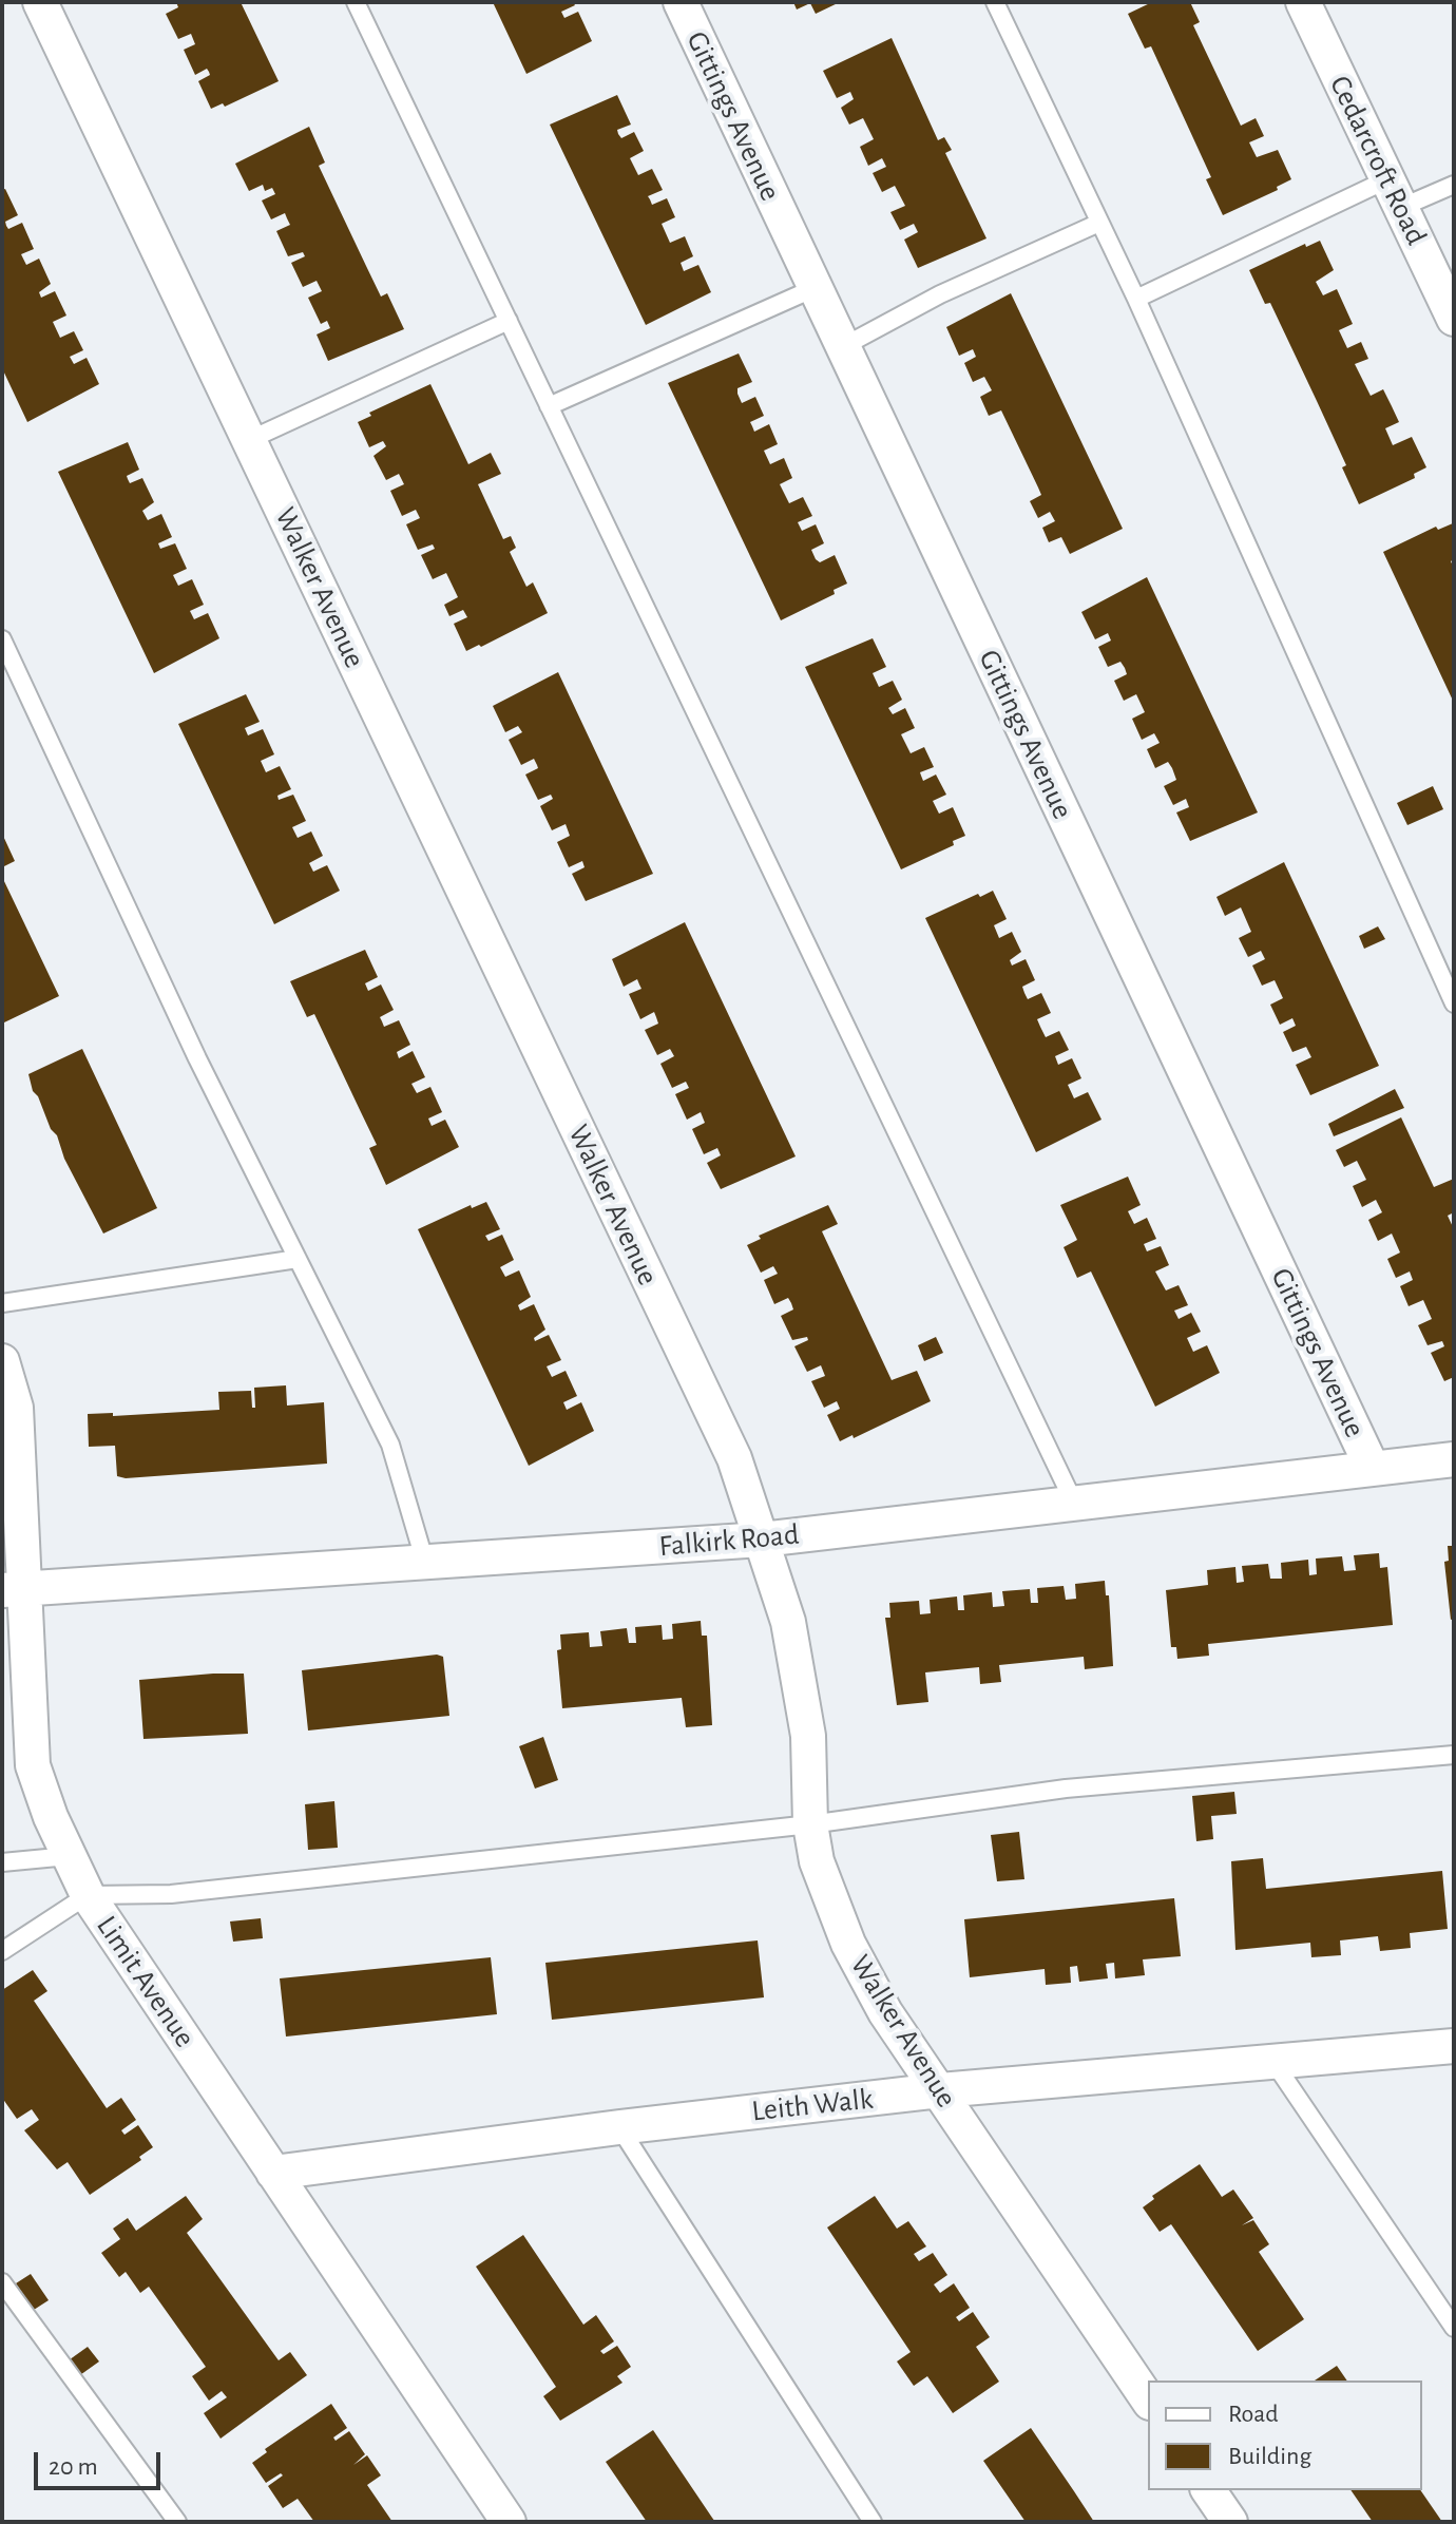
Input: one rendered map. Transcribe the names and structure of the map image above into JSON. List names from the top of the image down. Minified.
{"streets":{"street":["Gittings Avenue","Cedarcroft Road","Walker Avenue","Falkirk Road","Limit Avenue","Leith Walk"]},"crossings":[["Gittings Avenue","Falkirk Road"],["Walker Avenue","Falkirk Road"],["Walker Avenue","Leith Walk"],["Falkirk Road","Limit Avenue"],["Limit Avenue","Leith Walk"]],"legend":["Road","Building"],"scale_bar":"20 m"}
